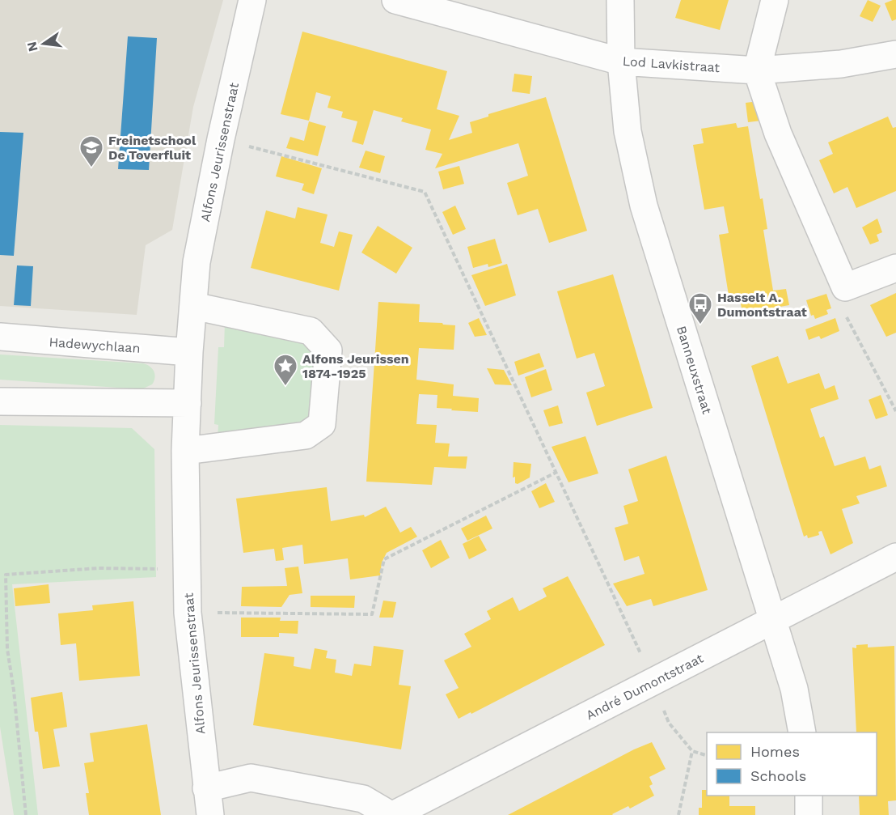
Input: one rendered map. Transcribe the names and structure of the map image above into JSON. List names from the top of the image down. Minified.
{"streets":{"street":["Lod Lavkistraat","Alfons Jeurissenstraat","Hadewychlaan","Banneuxstraat","André Dumontstraat"]},"crossings":[["Lod Lavkistraat","Banneuxstraat"],["Alfons Jeurissenstraat","Hadewychlaan"],["Banneuxstraat","André Dumontstraat"]],"places":{"school or university":["Freinetschool De Toverfluit"],"bus stop":["Hasselt A. Dumontstraat"],"place":["Alfons Jeurissen 1874-1925"]},"legend":["Homes","Schools"],"north":"left"}
